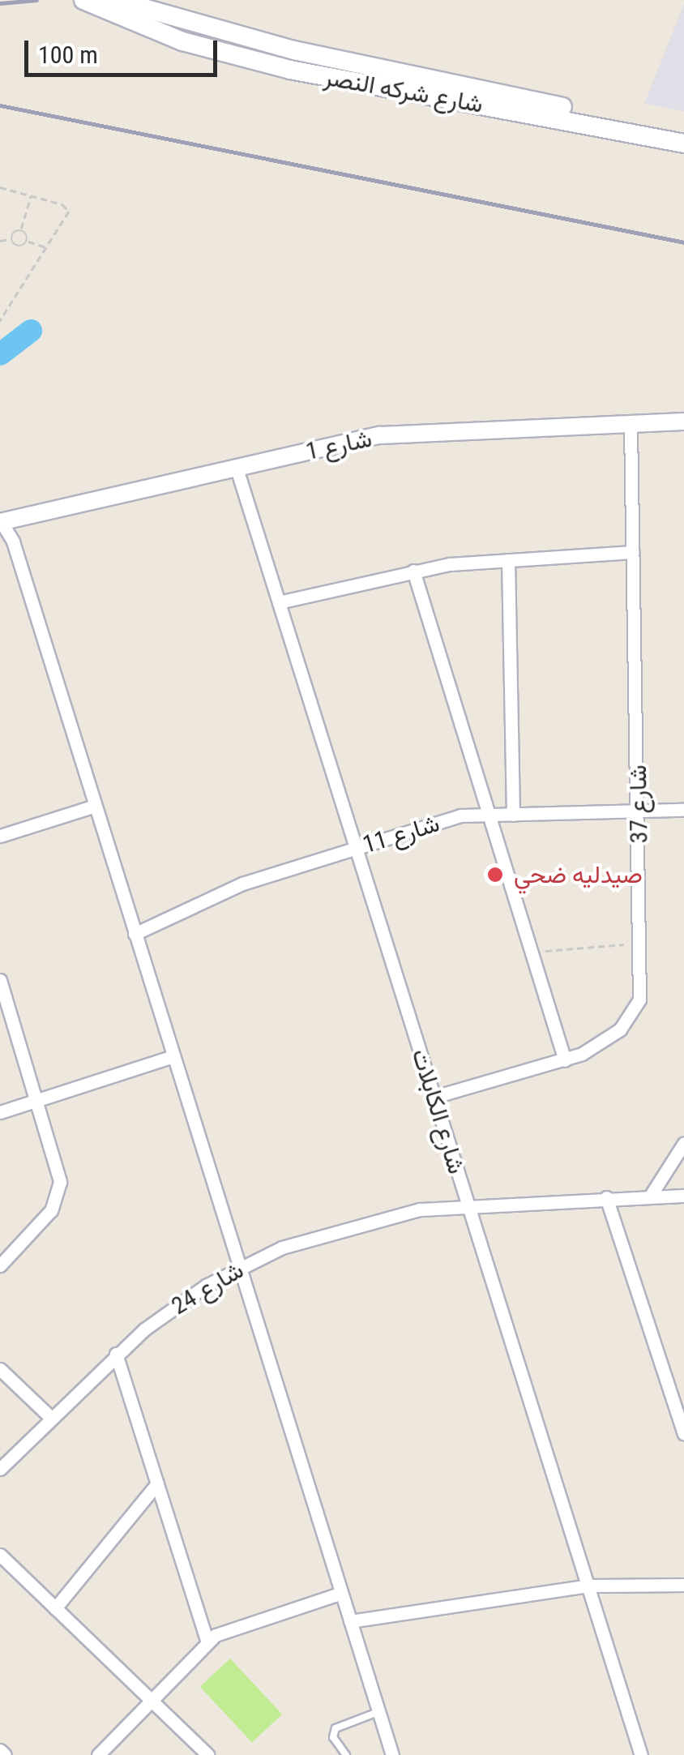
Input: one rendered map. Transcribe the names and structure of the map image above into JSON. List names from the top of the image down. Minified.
{"streets":{"main road":["شارع شركه النصر"],"street":["شارع 1","شارع 37","شارع 11","شارع الكابلات","شارع 24"]},"crossings":[["شارع 1","شارع 37"],["شارع 1","شارع الكابلات"],["شارع 37","شارع 11"],["شارع 37","شارع الكابلات"],["شارع 11","شارع الكابلات"],["شارع الكابلات","شارع 24"]],"places":["صيدليه ضحي"],"scale_bar":"100 m"}
